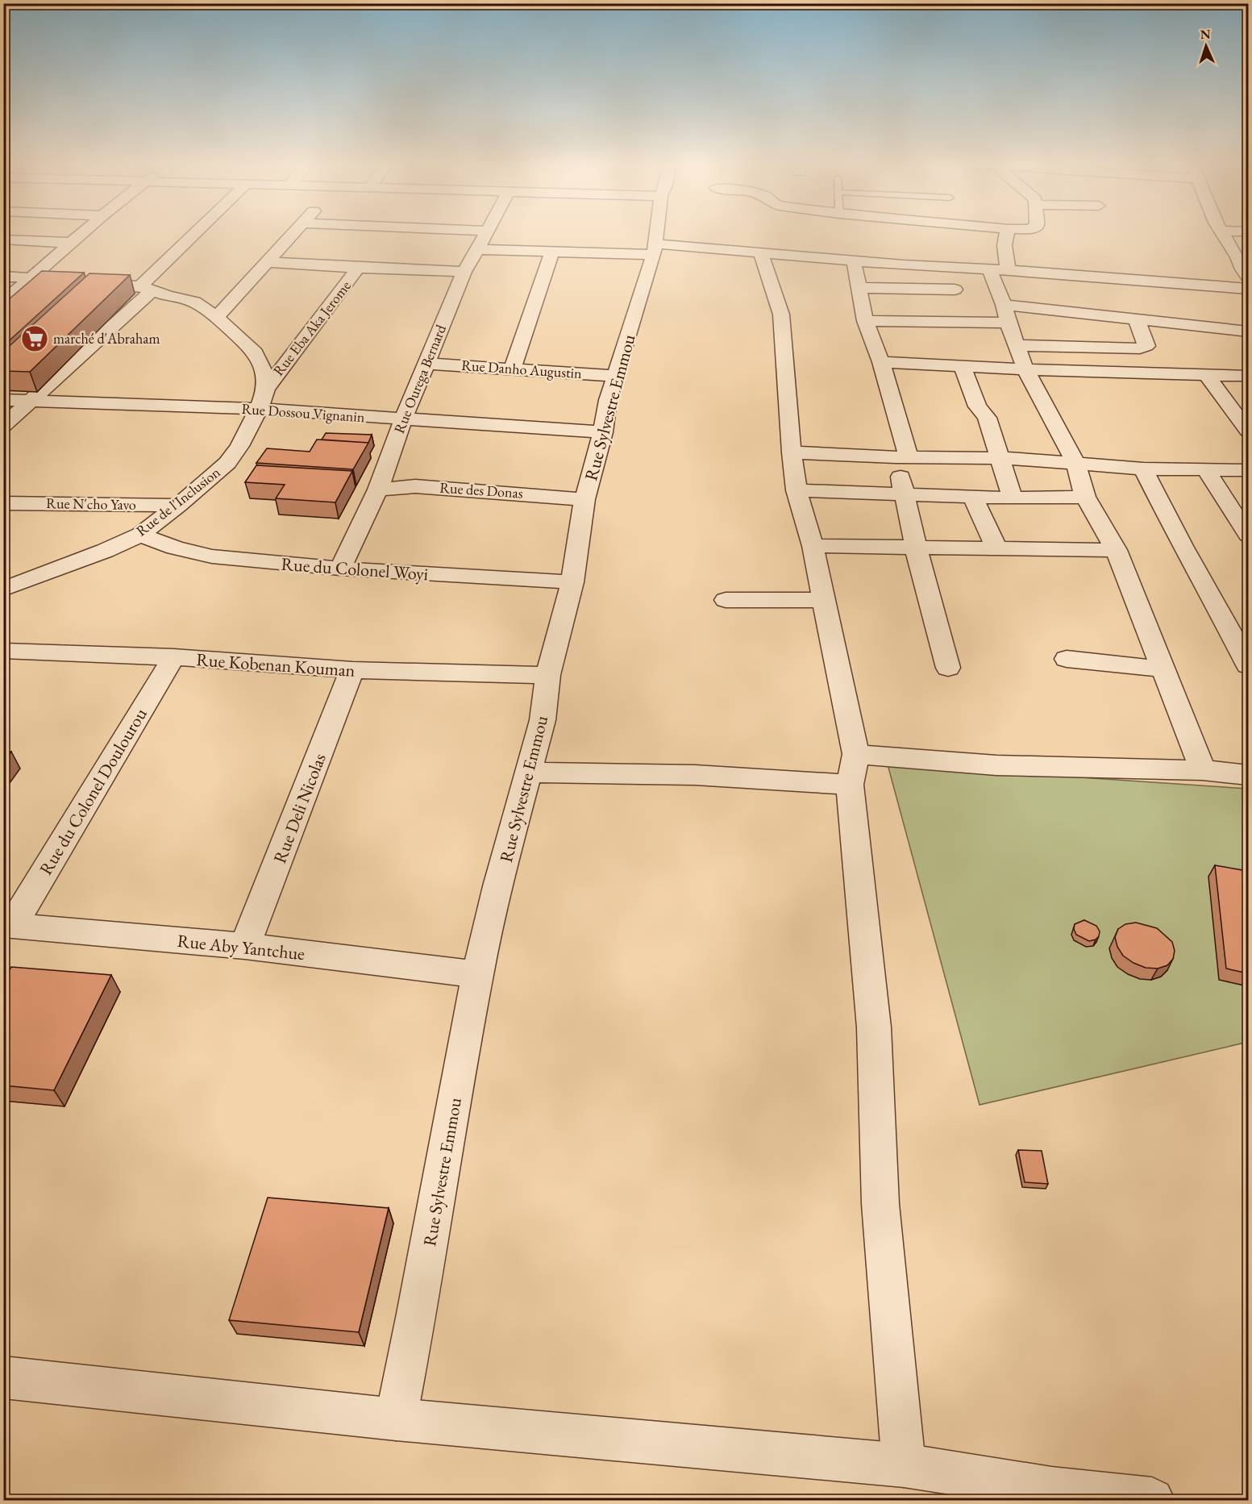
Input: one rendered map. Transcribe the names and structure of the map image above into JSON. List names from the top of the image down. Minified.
{"streets":{"street":["Rue Eba Aka Jerome","Rue Danho Augustin","Rue Ourega Bernard","Rue Sylvestre Emmou","Rue Dossou Vignanin","Rue des Donas","Rue de l'Inclusion","Rue N'cho Yavo","Rue du Colonel Woyi","Rue Kobenan Kouman","Rue du Colonel Doulourou","Rue Deli Nicolas","Rue Aby Yantchue"]},"crossings":[["Rue Eba Aka Jerome","Rue de l'Inclusion"],["Rue Danho Augustin","Rue Ourega Bernard"],["Rue Danho Augustin","Rue Sylvestre Emmou"],["Rue Ourega Bernard","Rue Dossou Vignanin"],["Rue Ourega Bernard","Rue des Donas"],["Rue Ourega Bernard","Rue du Colonel Woyi"],["Rue Sylvestre Emmou","Rue Dossou Vignanin"],["Rue Sylvestre Emmou","Rue des Donas"],["Rue Sylvestre Emmou","Rue du Colonel Woyi"],["Rue Sylvestre Emmou","Rue Kobenan Kouman"],["Rue Sylvestre Emmou","Rue Aby Yantchue"],["Rue Dossou Vignanin","Rue de l'Inclusion"],["Rue de l'Inclusion","Rue N'cho Yavo"],["Rue de l'Inclusion","Rue du Colonel Woyi"],["Rue Kobenan Kouman","Rue du Colonel Doulourou"],["Rue Kobenan Kouman","Rue Deli Nicolas"],["Rue du Colonel Doulourou","Rue Aby Yantchue"],["Rue Deli Nicolas","Rue Aby Yantchue"]],"places":{"supermarket":["marché d'Abraham"]},"north":"top"}
